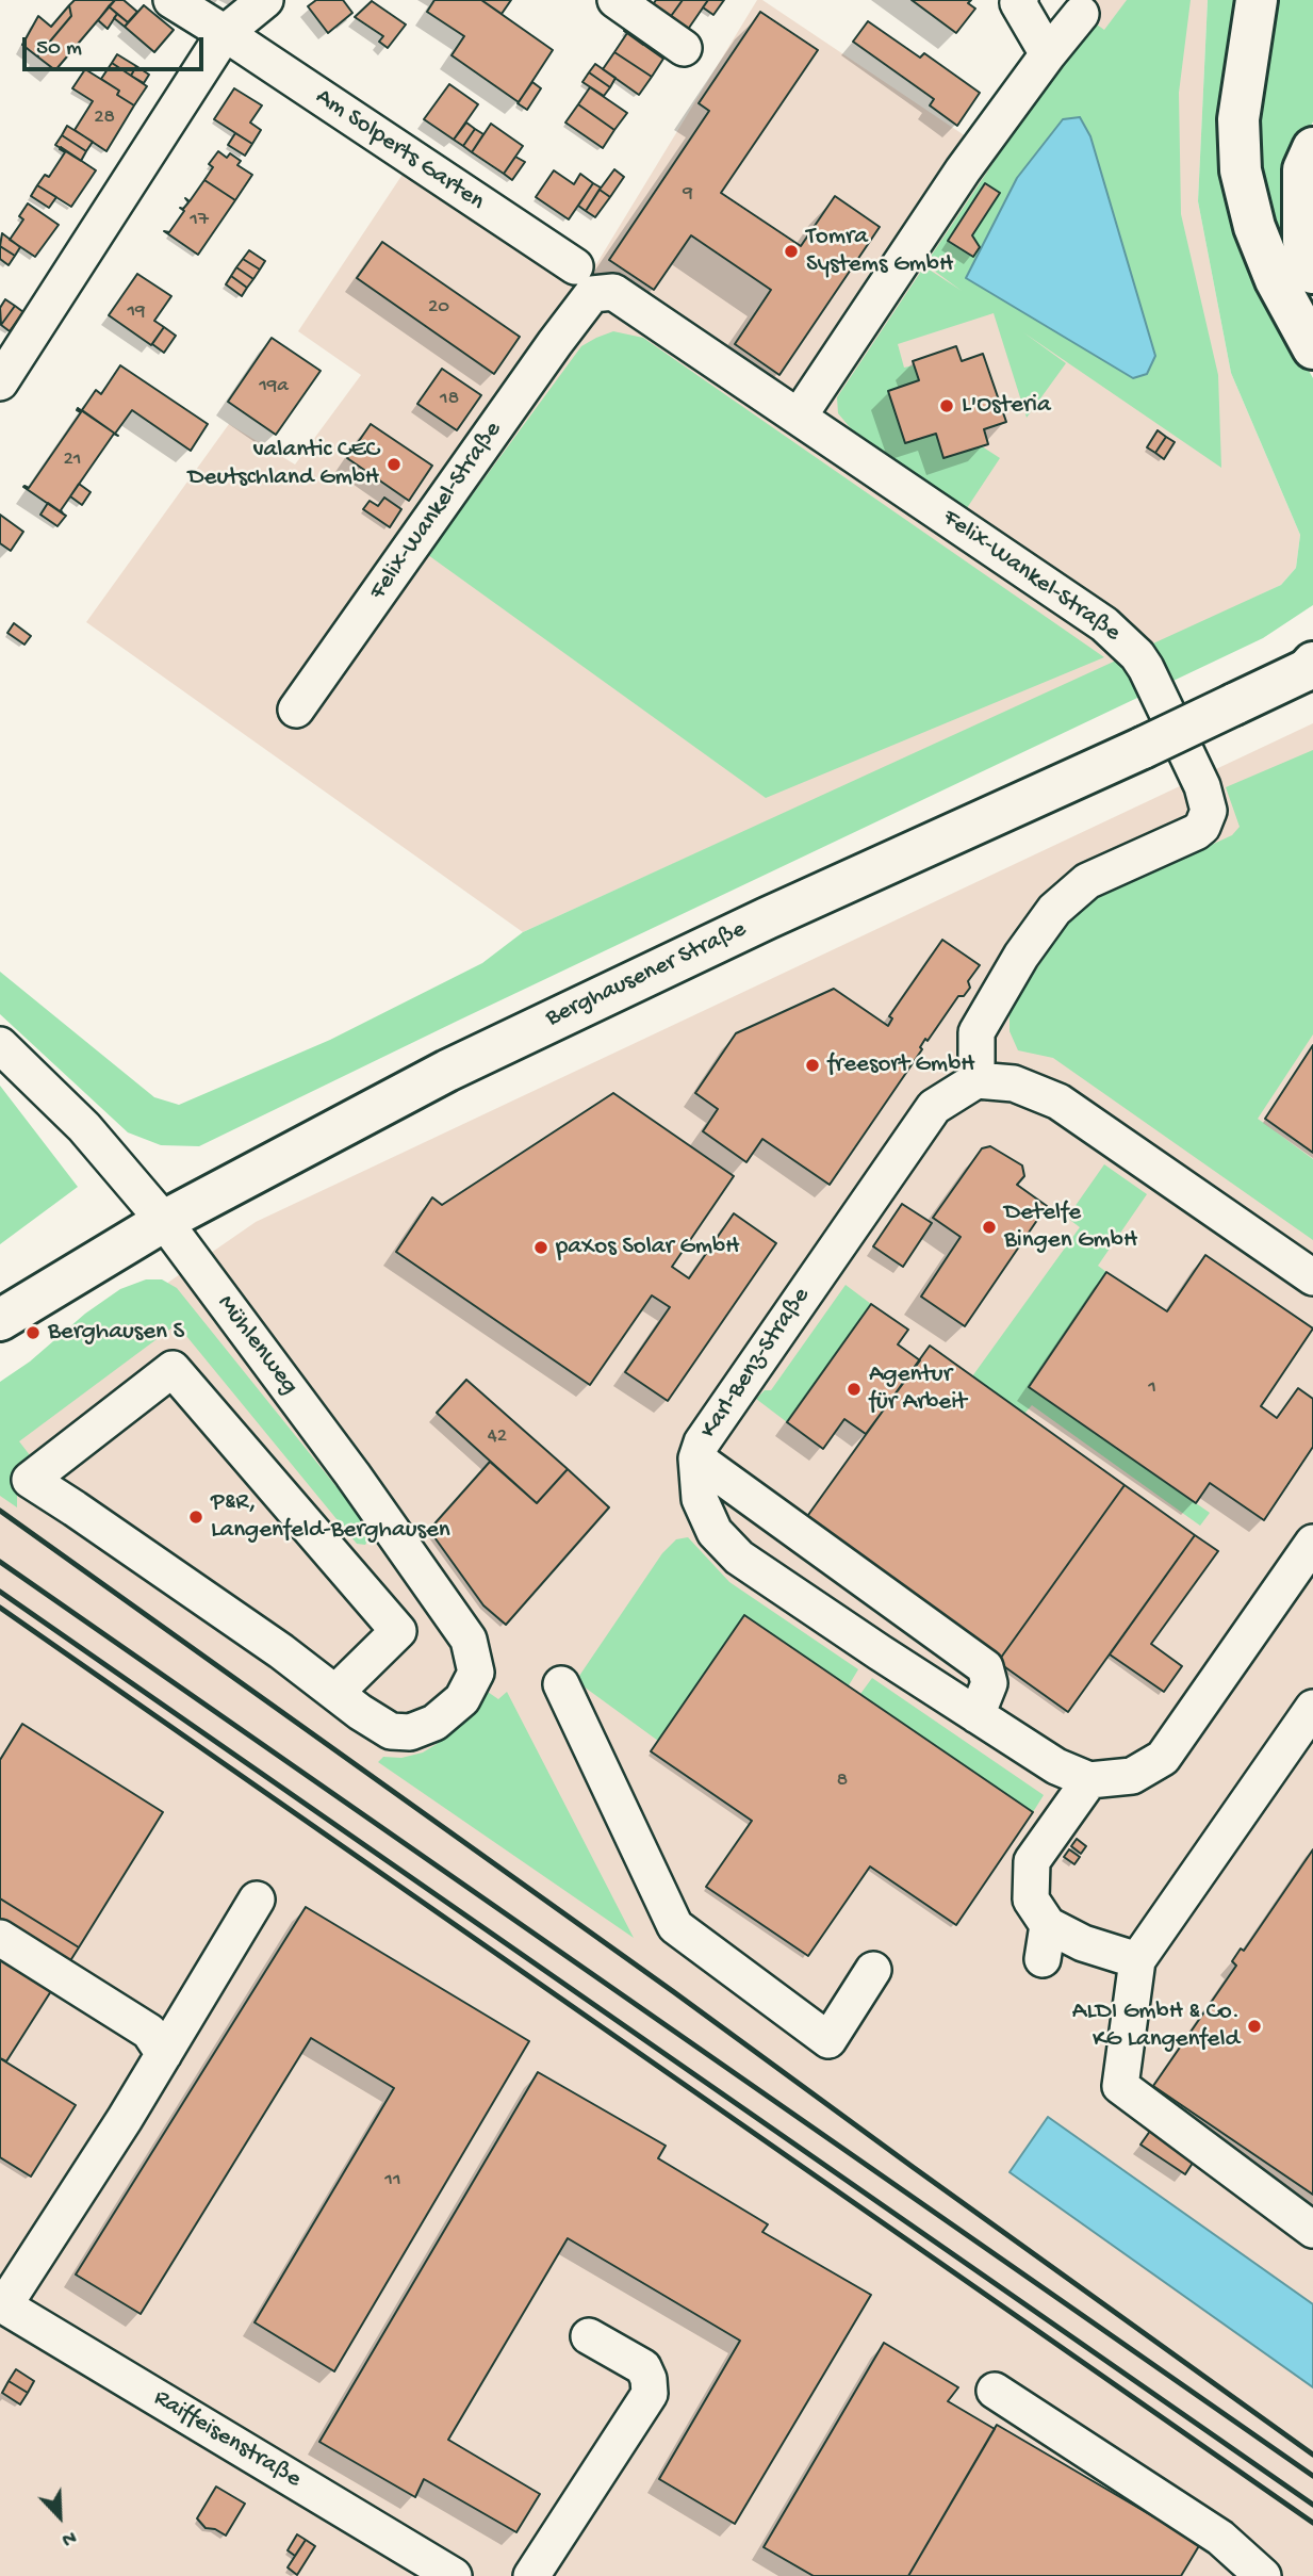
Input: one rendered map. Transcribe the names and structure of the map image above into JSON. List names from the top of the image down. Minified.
{"streets":{"main road":["Berghausener Straße"],"street":["Am Solperts Garten","Felix-Wankel-Straße","Mühlenweg","Karl-Benz-Straße","Raiffeisenstraße"]},"crossings":[["Felix-Wankel-Straße","Karl-Benz-Straße"],["Berghausener Straße","Mühlenweg"]],"places":["Tomra Systems GmbH","L'Osteria","valantic CEC Deutschland GmbH","freesort GmbH","Detelfe Bingen GmbH","paXos Solar GmbH","Berghausen S","Agentur für Arbeit","P&R, Langenfeld-Berghausen","ALDI GmbH & Co. KG Langenfeld"],"house_numbers":["28","9","17","20","19","19a","18","21","1","42","8","11"],"scale_bar":"50 m","north":"bottom right"}
